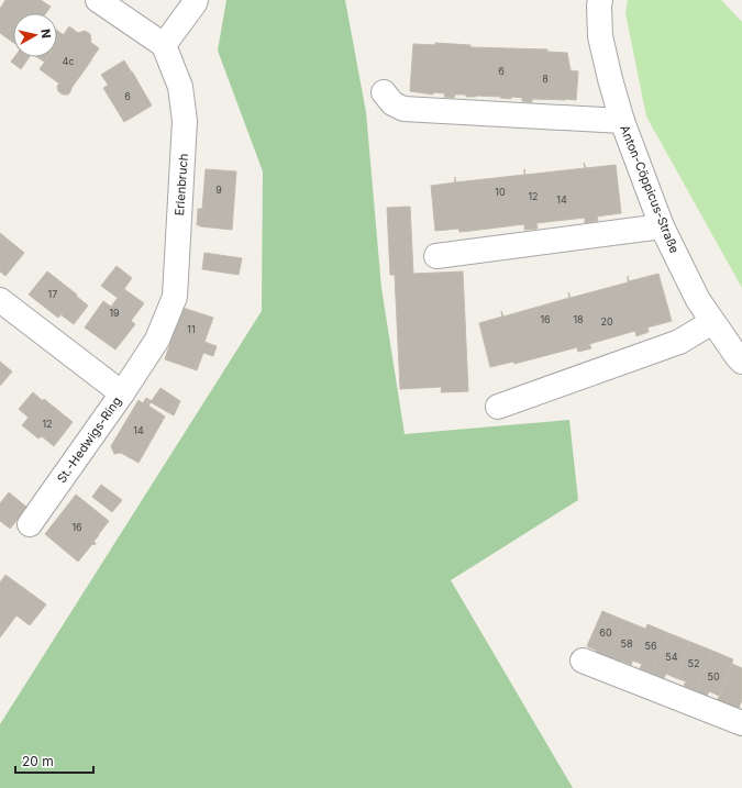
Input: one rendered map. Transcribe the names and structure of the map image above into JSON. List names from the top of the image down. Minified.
{"streets":{"street":["Erlenbruch","Anton-Cöppicus-Straße","St.-Hedwigs-Ring"]},"crossings":[["Erlenbruch","St.-Hedwigs-Ring"]],"house_numbers":["4c","6","8","6","9","10","12","14","17","19","16","18","20","11","12","14","16","60","58","56","54","52","50"],"scale_bar":"20 m","north":"right"}
